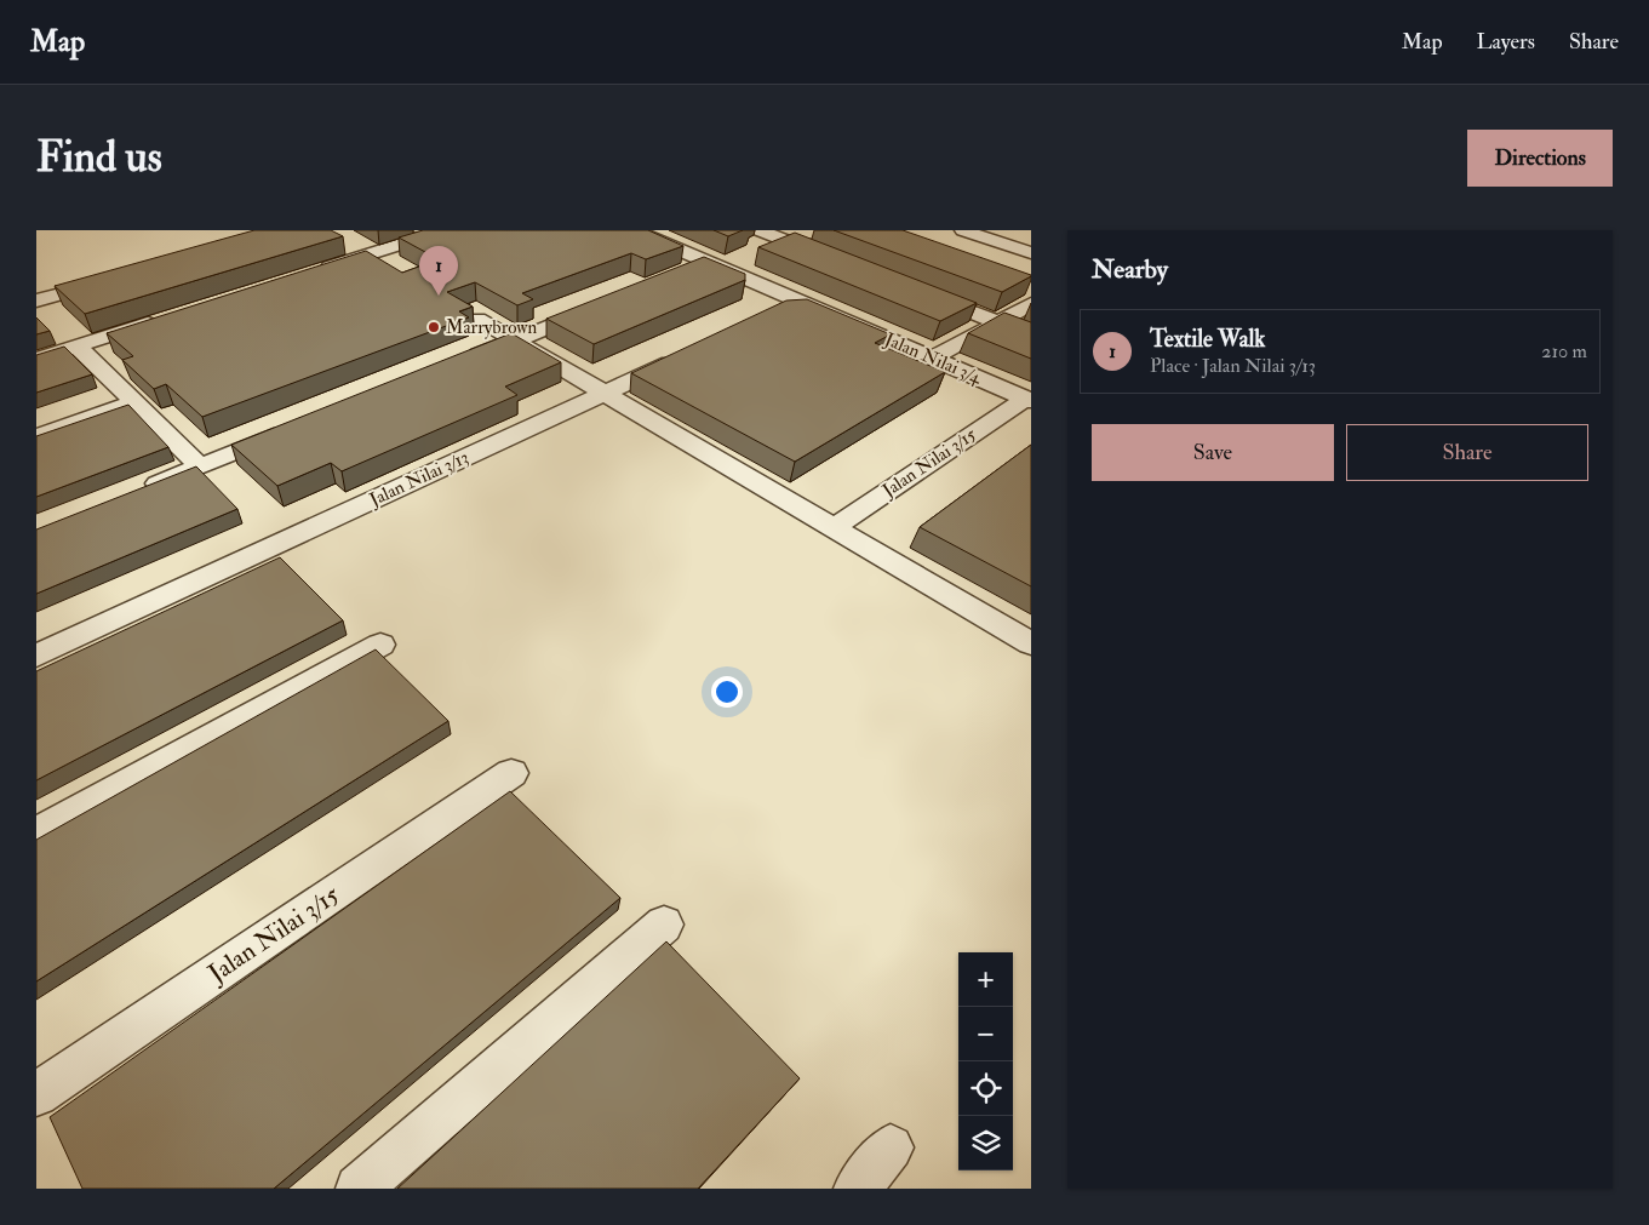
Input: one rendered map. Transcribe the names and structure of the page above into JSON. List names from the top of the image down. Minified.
{"streets":{"street":["Jalan Nilai 3/4","Jalan Nilai 3/15","Jalan Nilai 3/13"]},"crossings":[["Jalan Nilai 3/4","Jalan Nilai 3/15"]],"places":["Marrybrown"],"page":{"header":"Map","nav":["Map","Layers","Share"],"buttons":["Directions",["Save","Share"]],"title":"Find us","heading":"Nearby","pins":"1","list":[{"mark":"1","name":"Textile Walk","note":"Place · Jalan Nilai 3/13","value":"210 m"}],"map_buttons":["+","−"]}}
